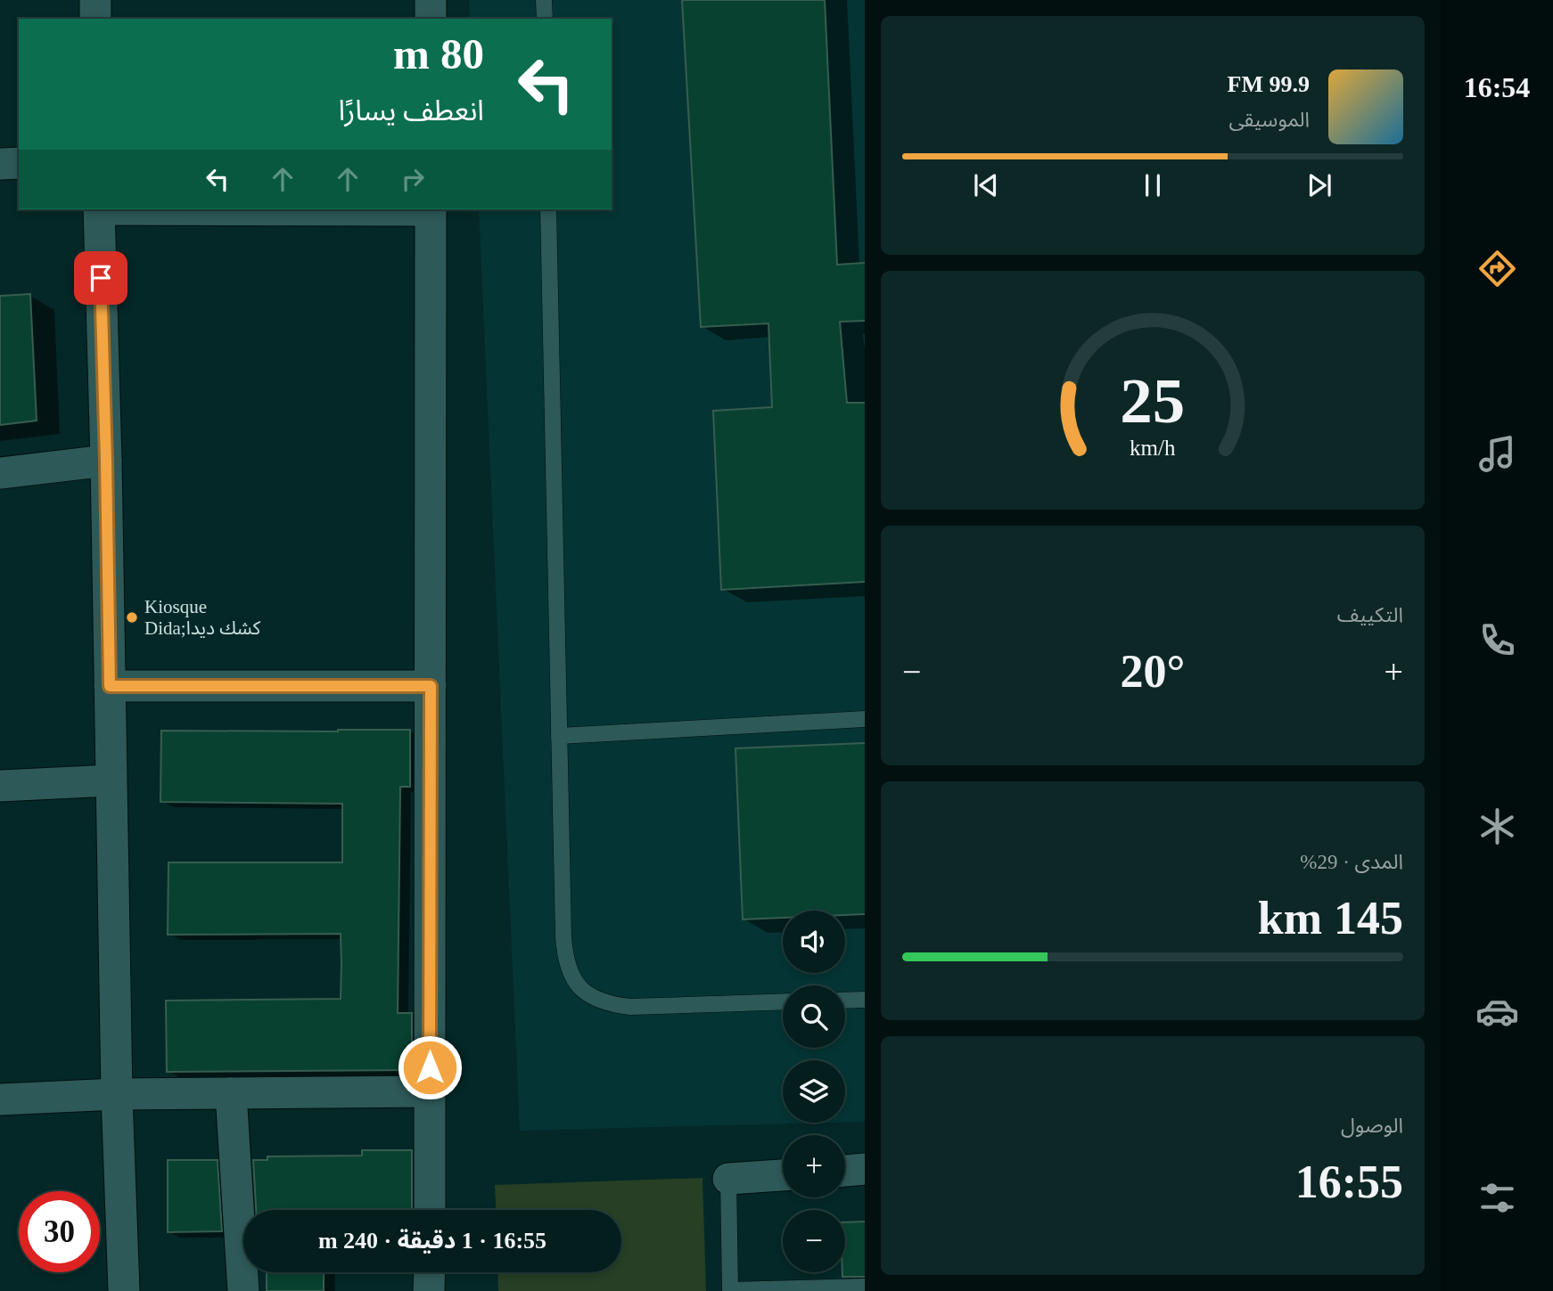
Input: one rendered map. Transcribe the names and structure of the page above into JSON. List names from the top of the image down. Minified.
{"places":["Kiosque Dida;كشك ديدا"],"page":{"tabs":"16:54","turn":["80 m","انعطف يسارًا"],"song":["99.9 FM","الموسيقى"],"tile":["التكييف",["المدى · 29%","145 km"],["الوصول","16:55"]],"heat":["−","20°","+"],"map_buttons":["+","−"],"limit":"30","trip":"16:55 · 1 دقيقة · 240 m","gauge":["25","km/h"]}}
